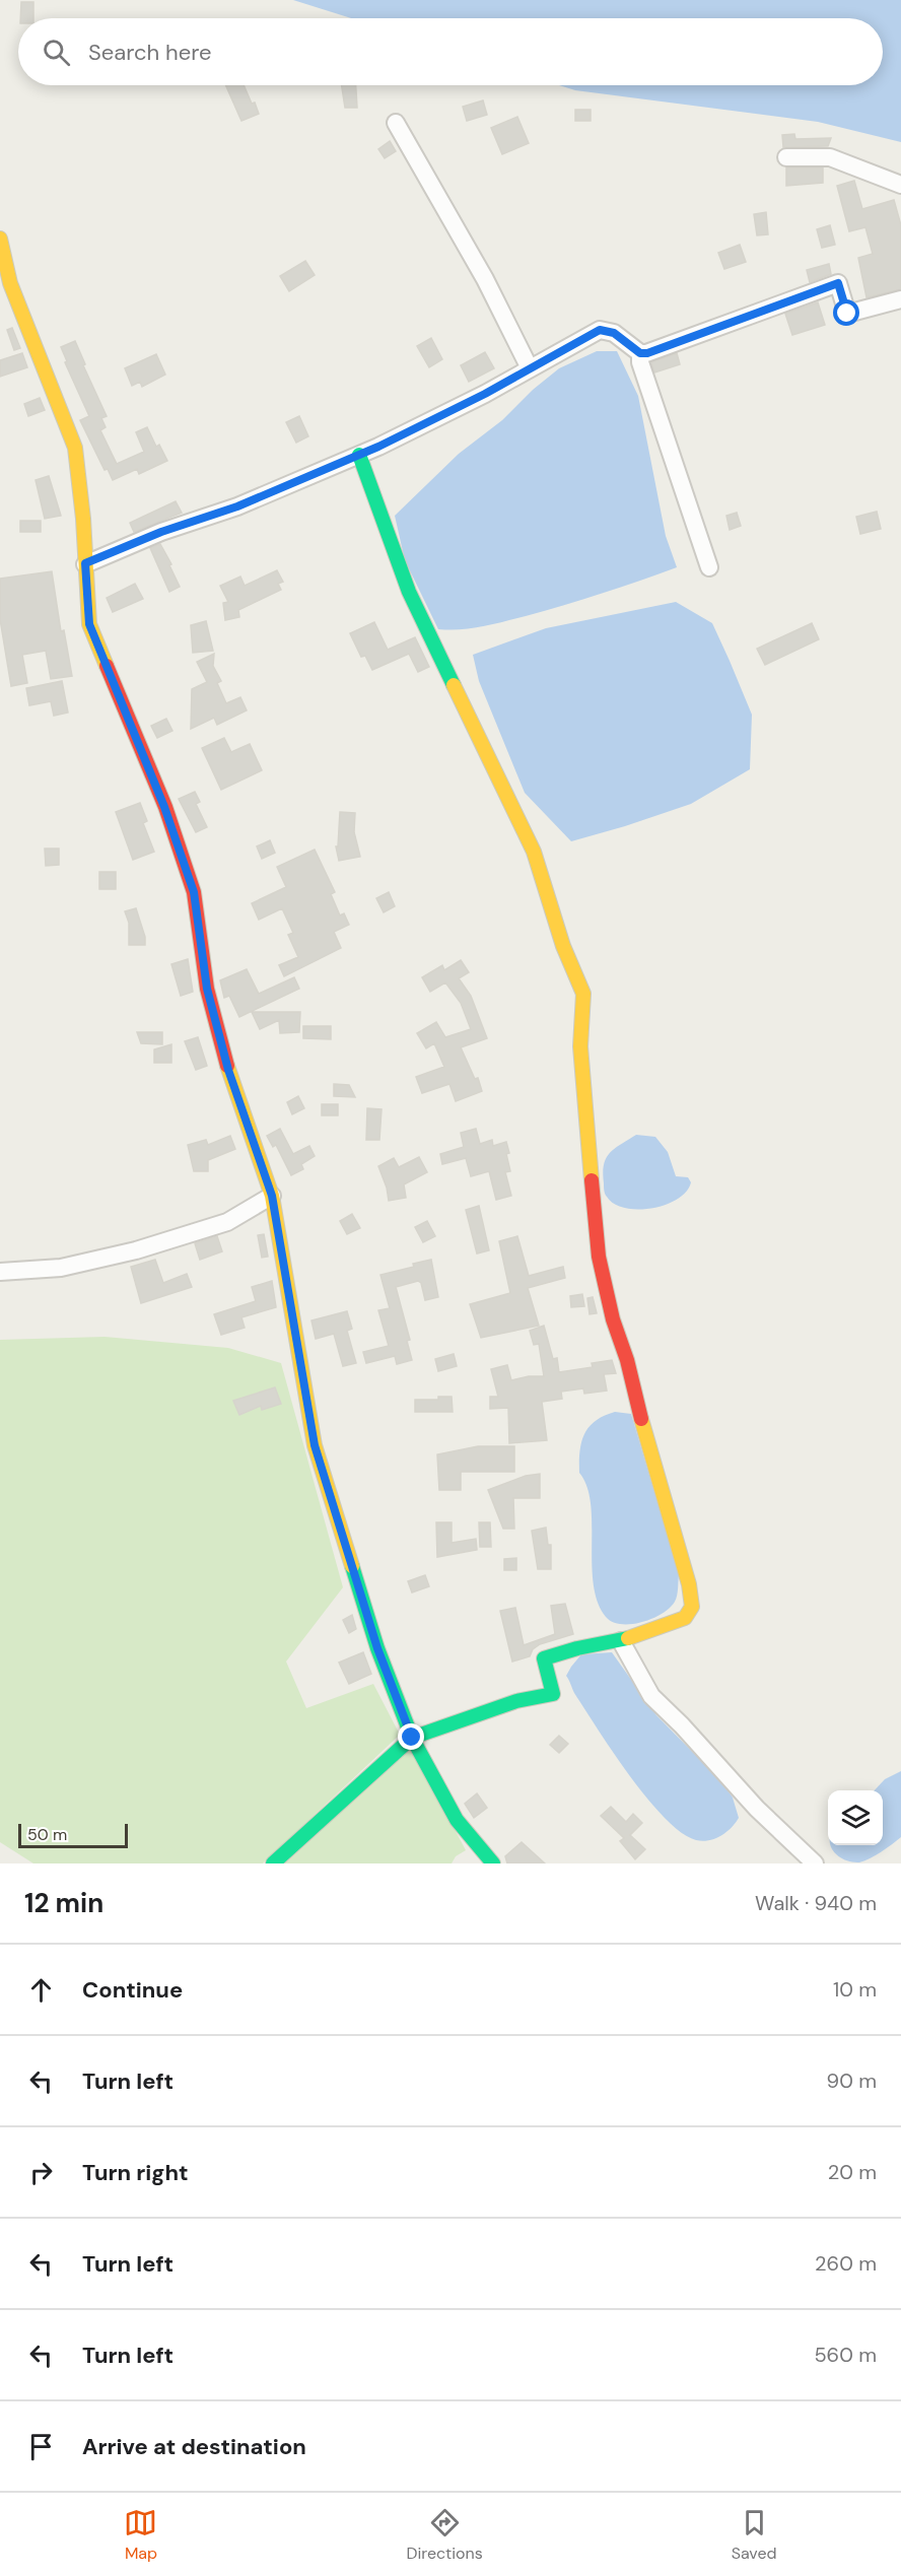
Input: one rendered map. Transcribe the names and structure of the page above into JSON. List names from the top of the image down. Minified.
{"scale_bar":"50 m","page":{"search":"Search here","scale":"50 m","heading":["12 min","Walk · 940 m"],"list":[["Continue","10 m"],["Turn left","90 m"],["Turn right","20 m"],["Turn left","260 m"],["Turn left","560 m"],"Arrive at destination"],"nav":["Map","Directions","Saved"]}}
